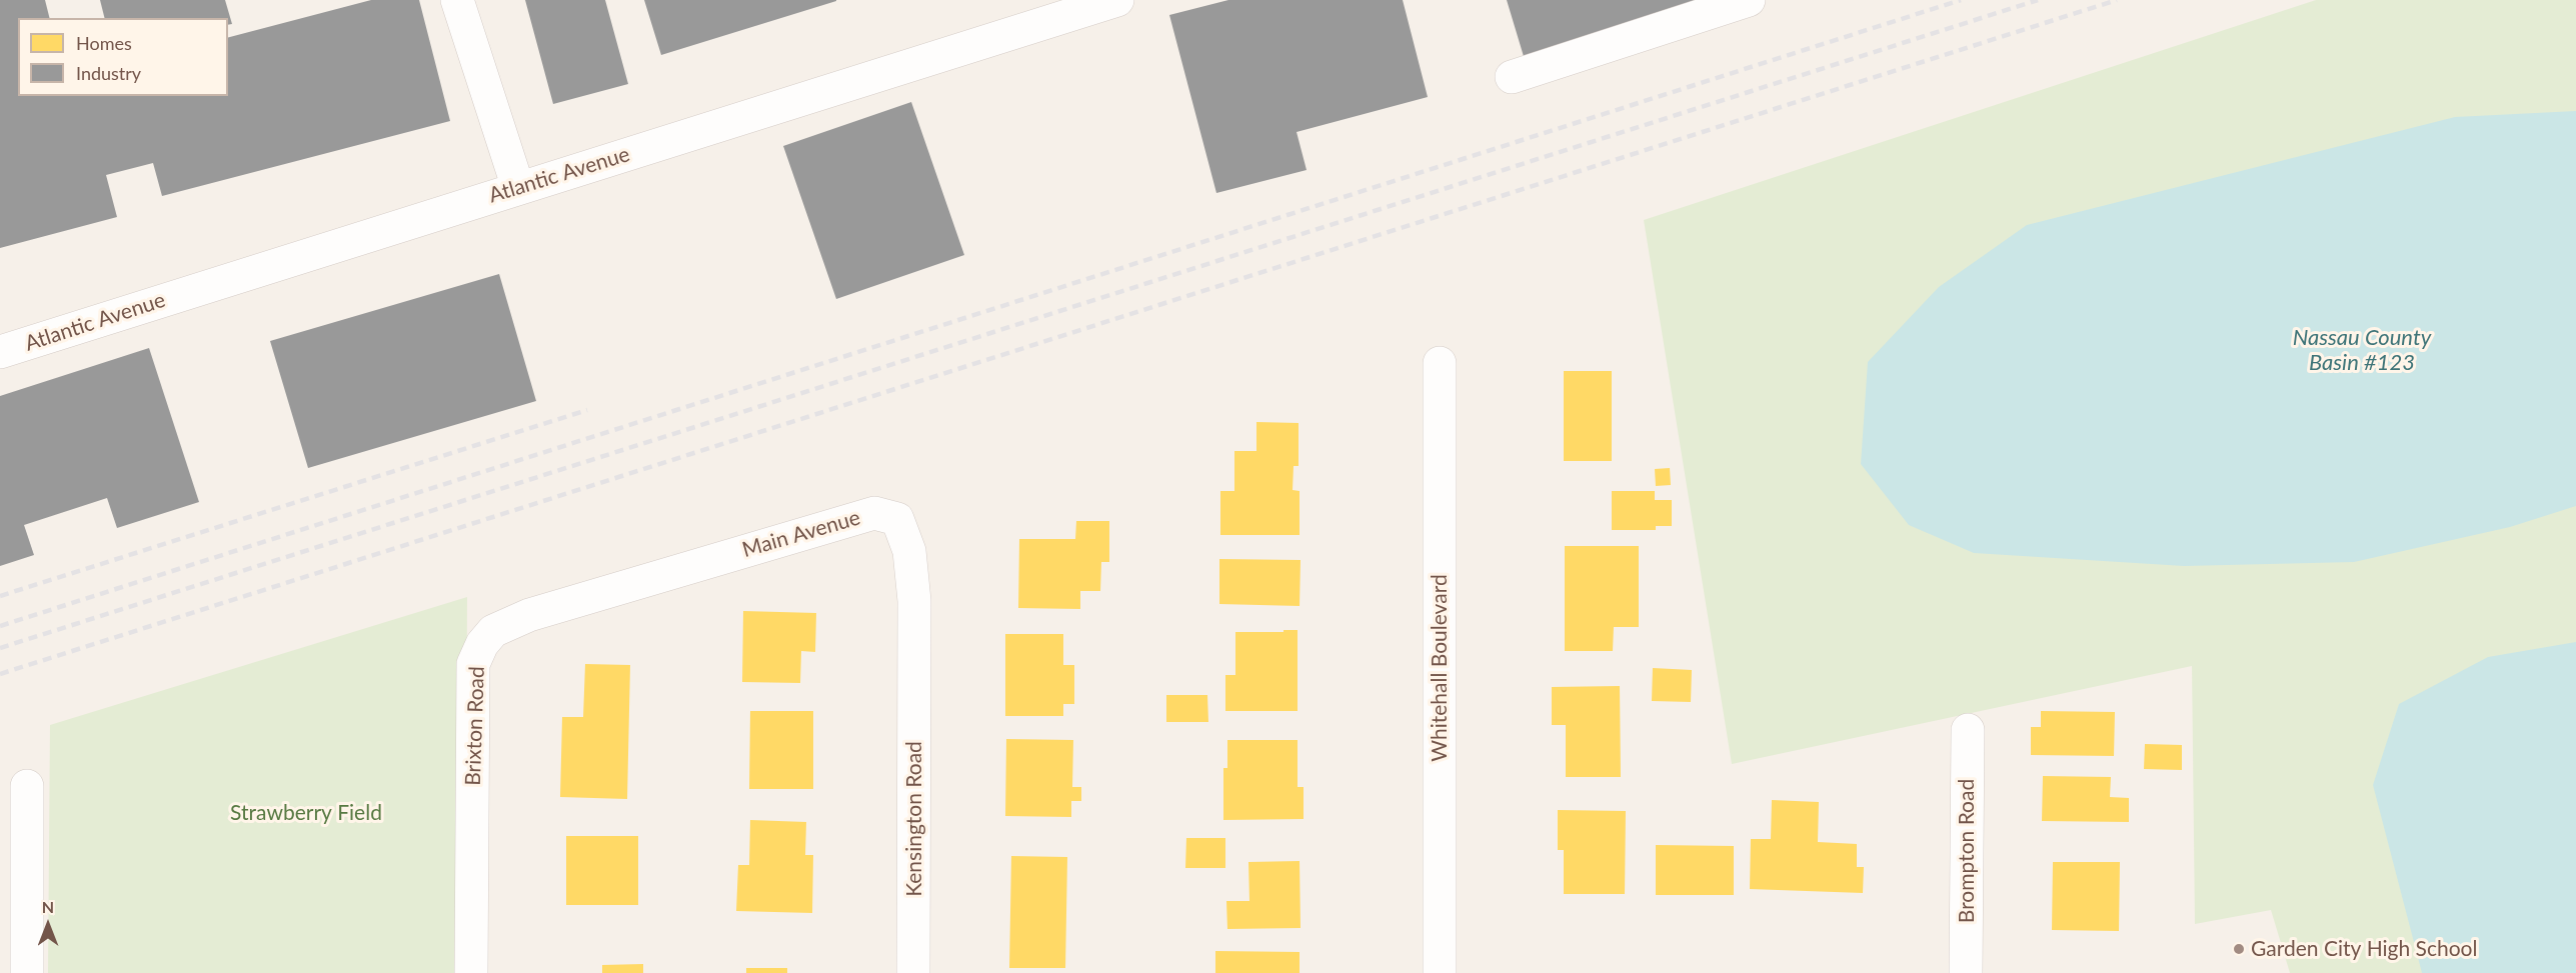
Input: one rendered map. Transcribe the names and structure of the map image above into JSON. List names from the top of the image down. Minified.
{"streets":{"street":["Atlantic Avenue","Main Avenue","Whitehall Boulevard","Brixton Road","Kensington Road","Brompton Road"]},"crossings":[["Main Avenue","Brixton Road"],["Main Avenue","Kensington Road"]],"water":["Nassau County Basin #123"],"parks":["Strawberry Field"],"places":["Garden City High School"],"legend":["Homes","Industry"],"north":"top"}
